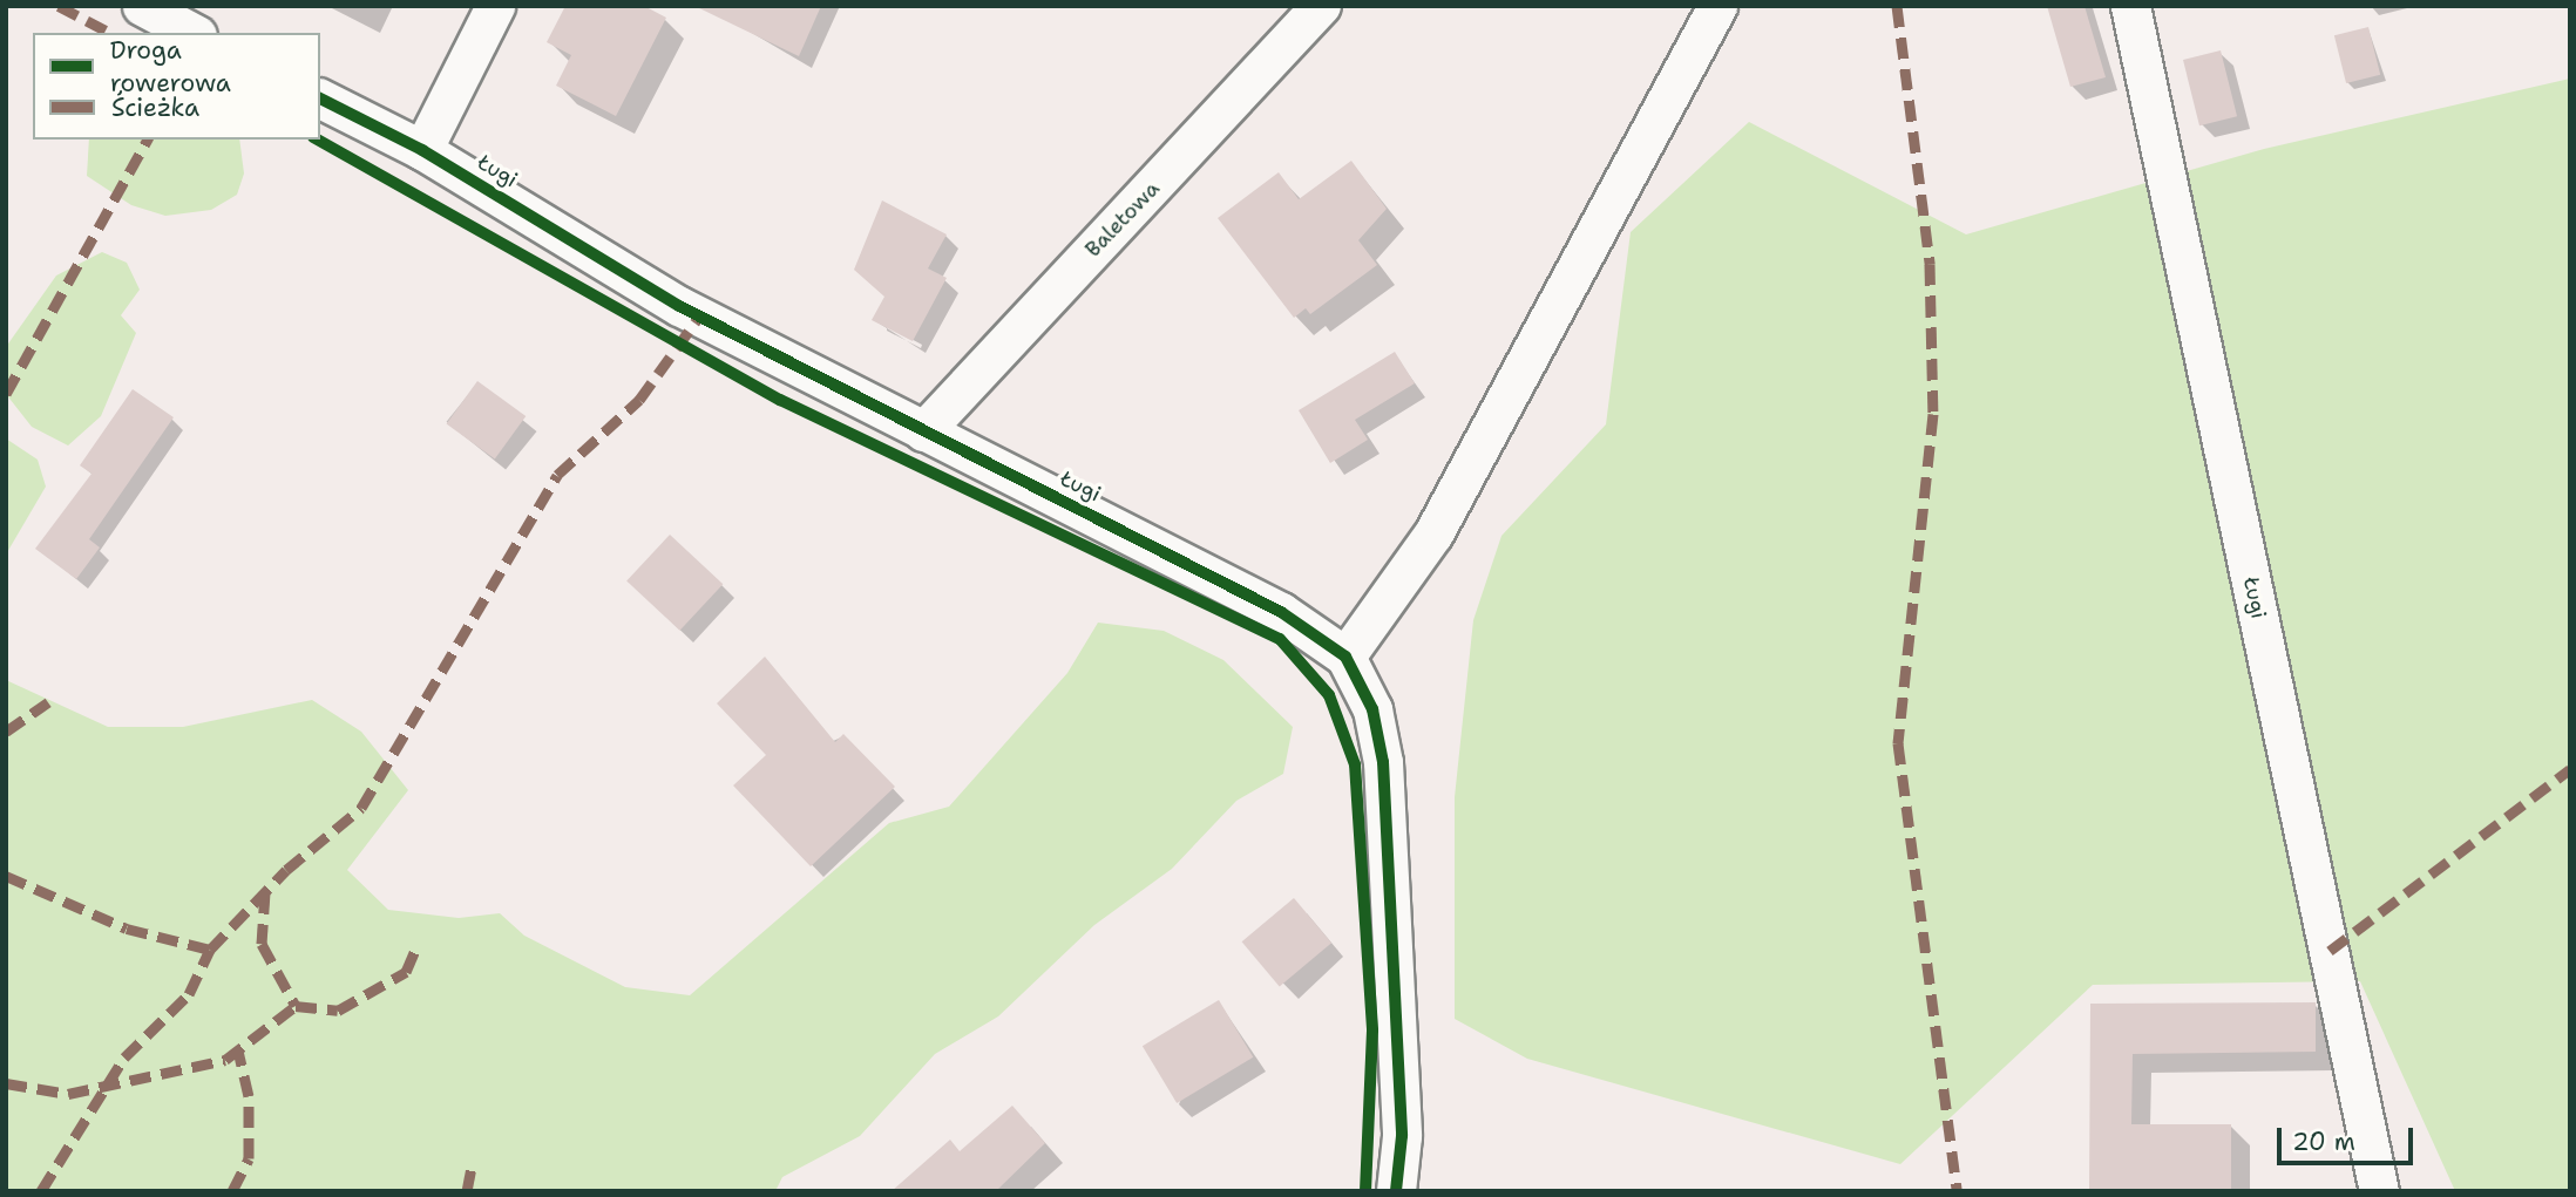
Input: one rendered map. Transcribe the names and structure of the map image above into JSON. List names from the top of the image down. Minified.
{"streets":{"street":["Ługi","Baletowa"]},"crossings":[["Ługi","Baletowa"]],"legend":["Droga rowerowa","Ścieżka"],"scale_bar":"20 m"}
